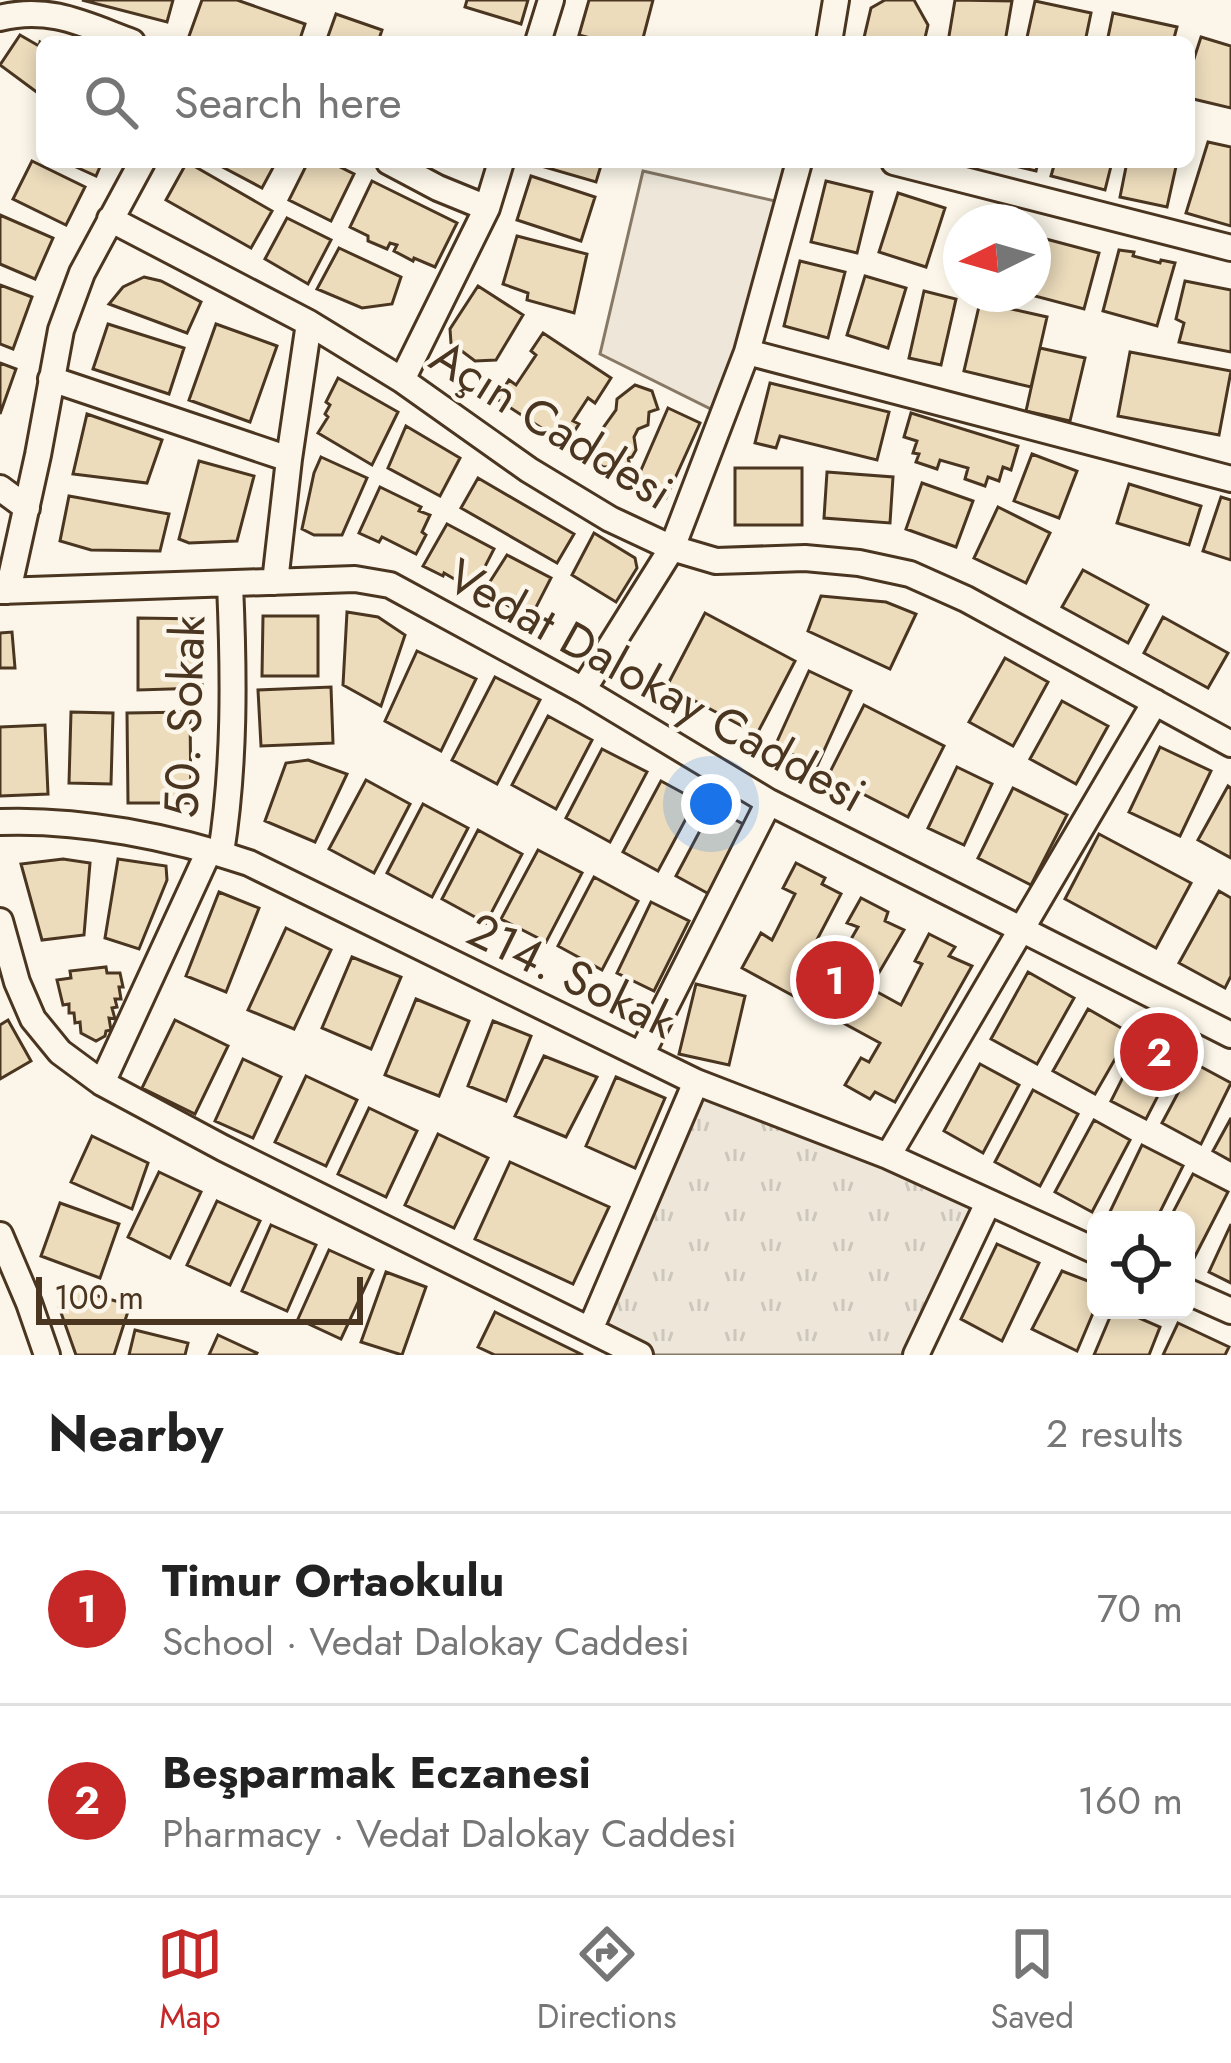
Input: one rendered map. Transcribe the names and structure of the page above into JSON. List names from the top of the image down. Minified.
{"streets":{"street":["Açın Caddesi","Vedat Dalokay Caddesi","50. Sokak","214. Sokak"]},"crossings":[["Vedat Dalokay Caddesi","50. Sokak"],["50. Sokak","214. Sokak"]],"scale_bar":"100 m","north":"left","page":{"search":"Search here","pins":["1","2"],"scale":"100 m","heading":["Nearby","2 results"],"list":[{"mark":"1","name":"Timur Ortaokulu","note":"School · Vedat Dalokay Caddesi","value":"70 m"},{"mark":"2","name":"Beşparmak Eczanesi","note":"Pharmacy · Vedat Dalokay Caddesi","value":"160 m"}],"nav":["Map","Directions","Saved"]}}
